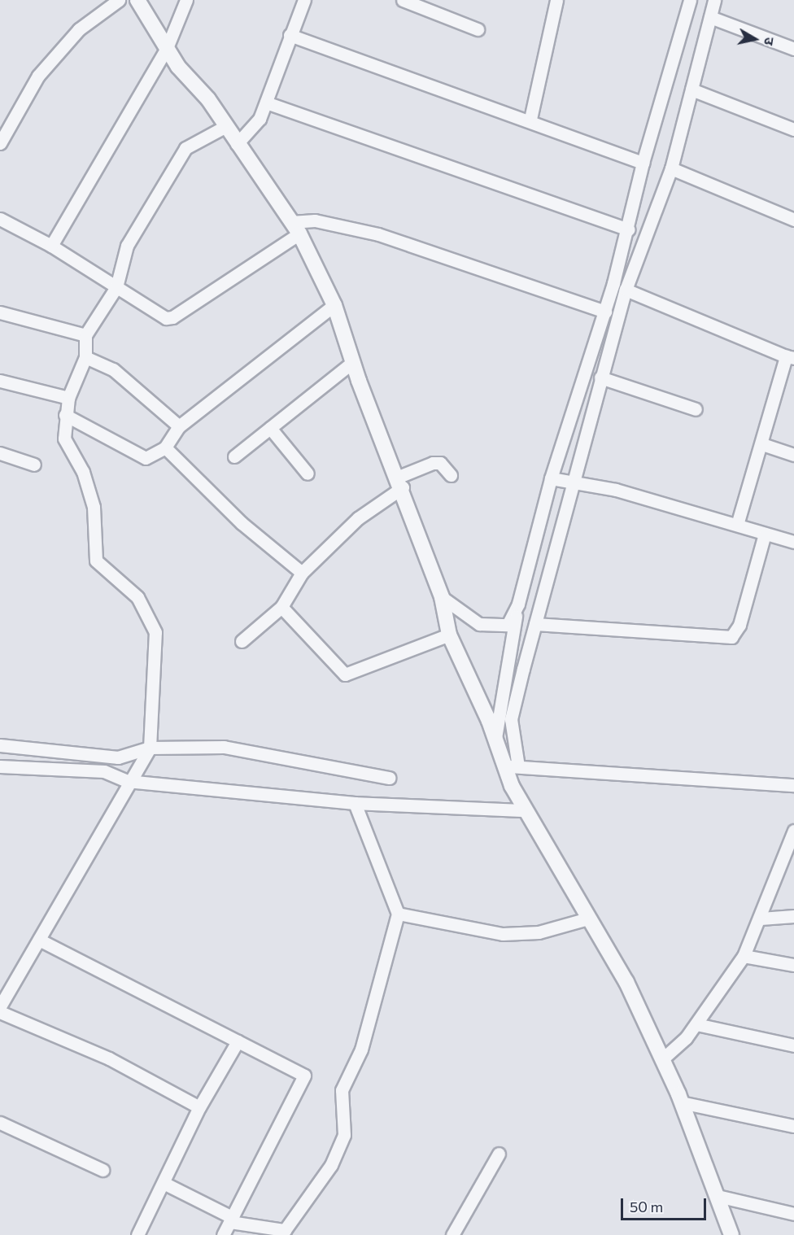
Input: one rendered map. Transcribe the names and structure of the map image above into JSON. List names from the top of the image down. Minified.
{"scale_bar":"50 m","north":"right"}
